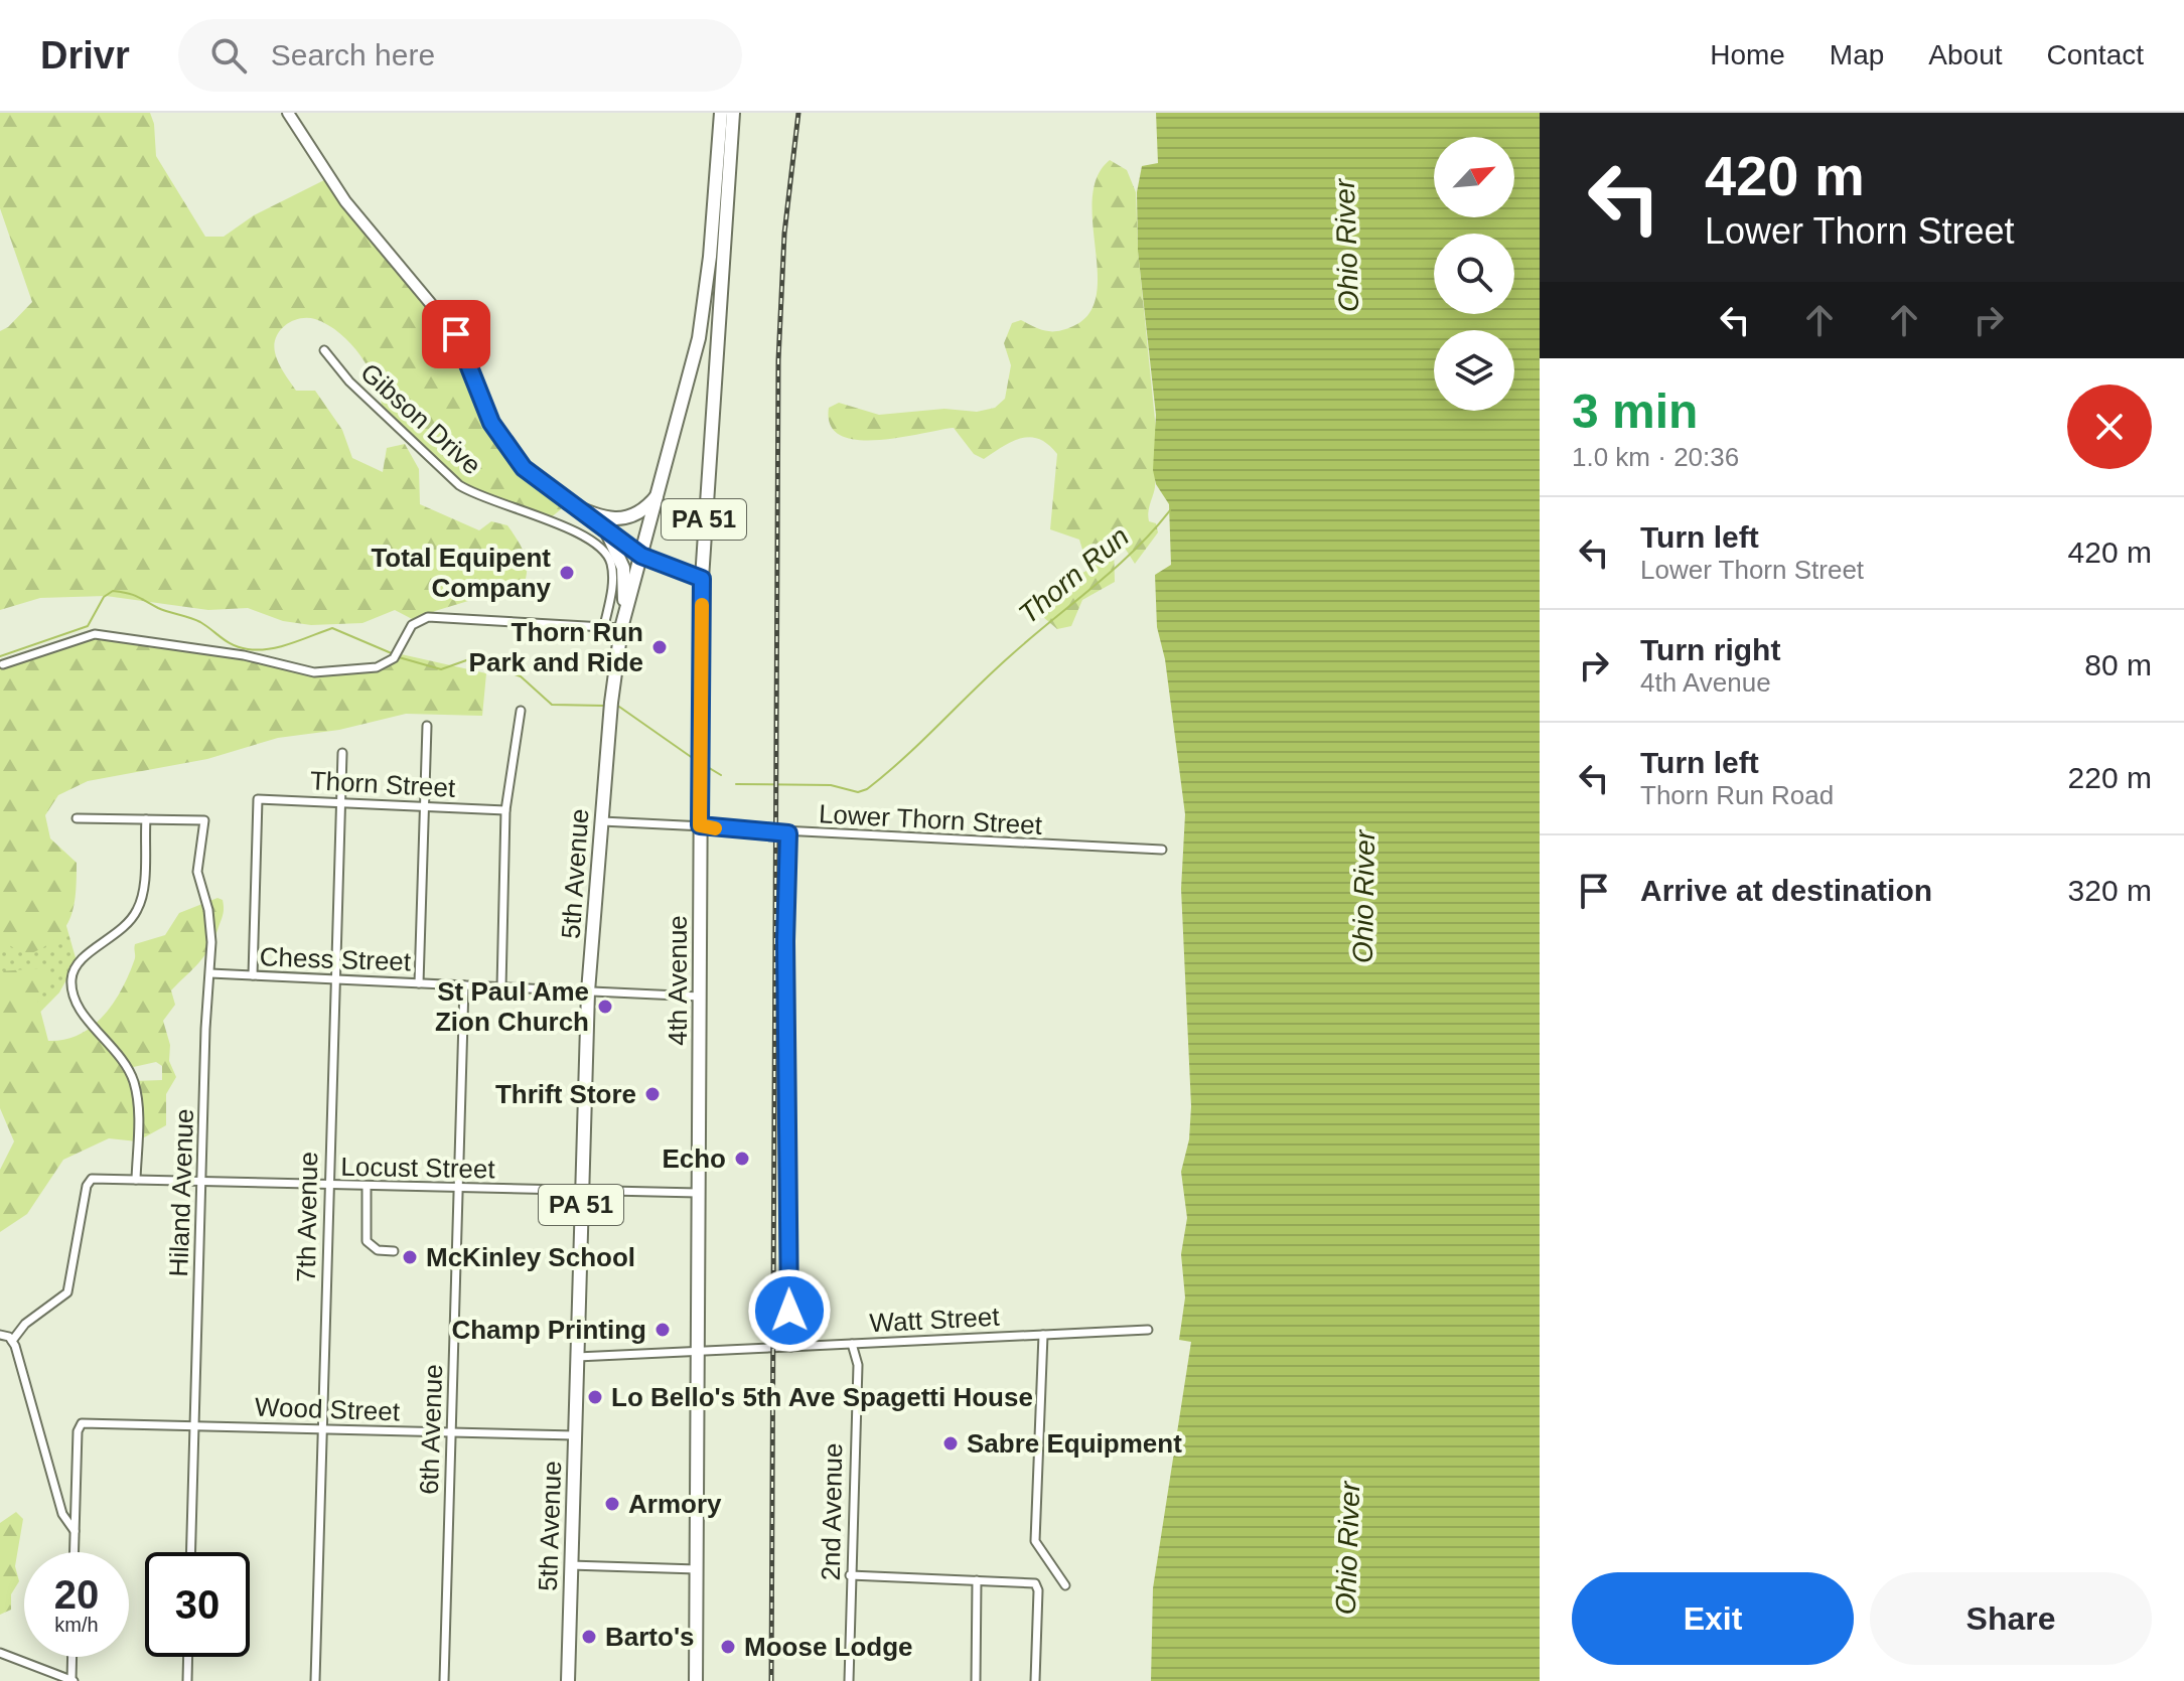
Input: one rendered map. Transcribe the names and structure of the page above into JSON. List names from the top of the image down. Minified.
{"streets":{"main road":["PA 51","5th Avenue","4th Avenue"],"street":["Gibson Drive","Thorn Street","Lower Thorn Street","Chess Street","Locust Street","Hiland Avenue","7th Avenue","Watt Street","Wood Street","6th Avenue","2nd Avenue"]},"crossings":[["PA 51","5th Avenue"],["PA 51","4th Avenue"],["Thorn Street","Chess Street"],["Thorn Street","7th Avenue"],["Lower Thorn Street","5th Avenue"],["Lower Thorn Street","4th Avenue"],["5th Avenue","Chess Street"],["5th Avenue","Locust Street"],["5th Avenue","Watt Street"],["5th Avenue","Wood Street"],["Chess Street","4th Avenue"],["Chess Street","Hiland Avenue"],["Chess Street","7th Avenue"],["Chess Street","6th Avenue"],["4th Avenue","Locust Street"],["4th Avenue","Watt Street"],["Locust Street","Hiland Avenue"],["Locust Street","7th Avenue"],["Locust Street","6th Avenue"],["Hiland Avenue","Wood Street"],["7th Avenue","Wood Street"],["Watt Street","2nd Avenue"],["Wood Street","6th Avenue"]],"water":["Ohio River","Thorn Run"],"places":["Total Equipent Company","Thorn Run Park and Ride","St Paul Ame Zion Church","Thrift Store","Echo","McKinley School","Champ Printing","Lo Bello's 5th Ave Spagetti House","Sabre Equipment","Armory","Barto's","Moose Lodge"],"north":"top right","page":{"header":"Drivr","search":"Search here","nav":["Home","Map","About","Contact"],"turn":["420 m","Lower Thorn Street"],"heading":["3 min","1.0 km · 20:36"],"list":[{"name":"Turn left","note":"Lower Thorn Street","value":"420 m"},{"name":"Turn right","note":"4th Avenue","value":"80 m"},{"name":"Turn left","note":"Thorn Run Road","value":"220 m"},{"name":"Arrive at destination","value":"320 m"}],"speed":"20 km/h","limit":"30","buttons":["Exit","Share"]}}
